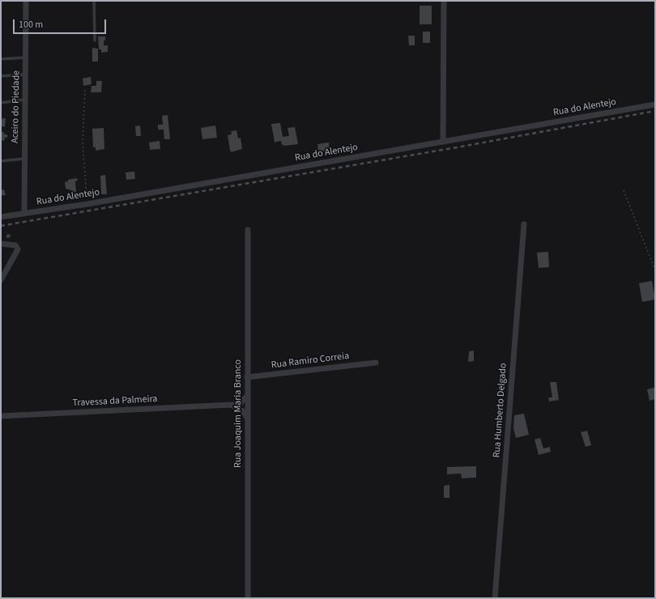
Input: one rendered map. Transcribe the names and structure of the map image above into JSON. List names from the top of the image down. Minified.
{"streets":{"street":["Aceiro do Piedade","Rua do Alentejo","Rua Ramiro Correia","Travessa da Palmeira","Rua Humberto Delgado","Rua Joaquim Maria Branco"]},"crossings":[["Aceiro do Piedade","Rua do Alentejo"],["Rua Ramiro Correia","Rua Joaquim Maria Branco"],["Travessa da Palmeira","Rua Joaquim Maria Branco"]],"scale_bar":"100 m"}
